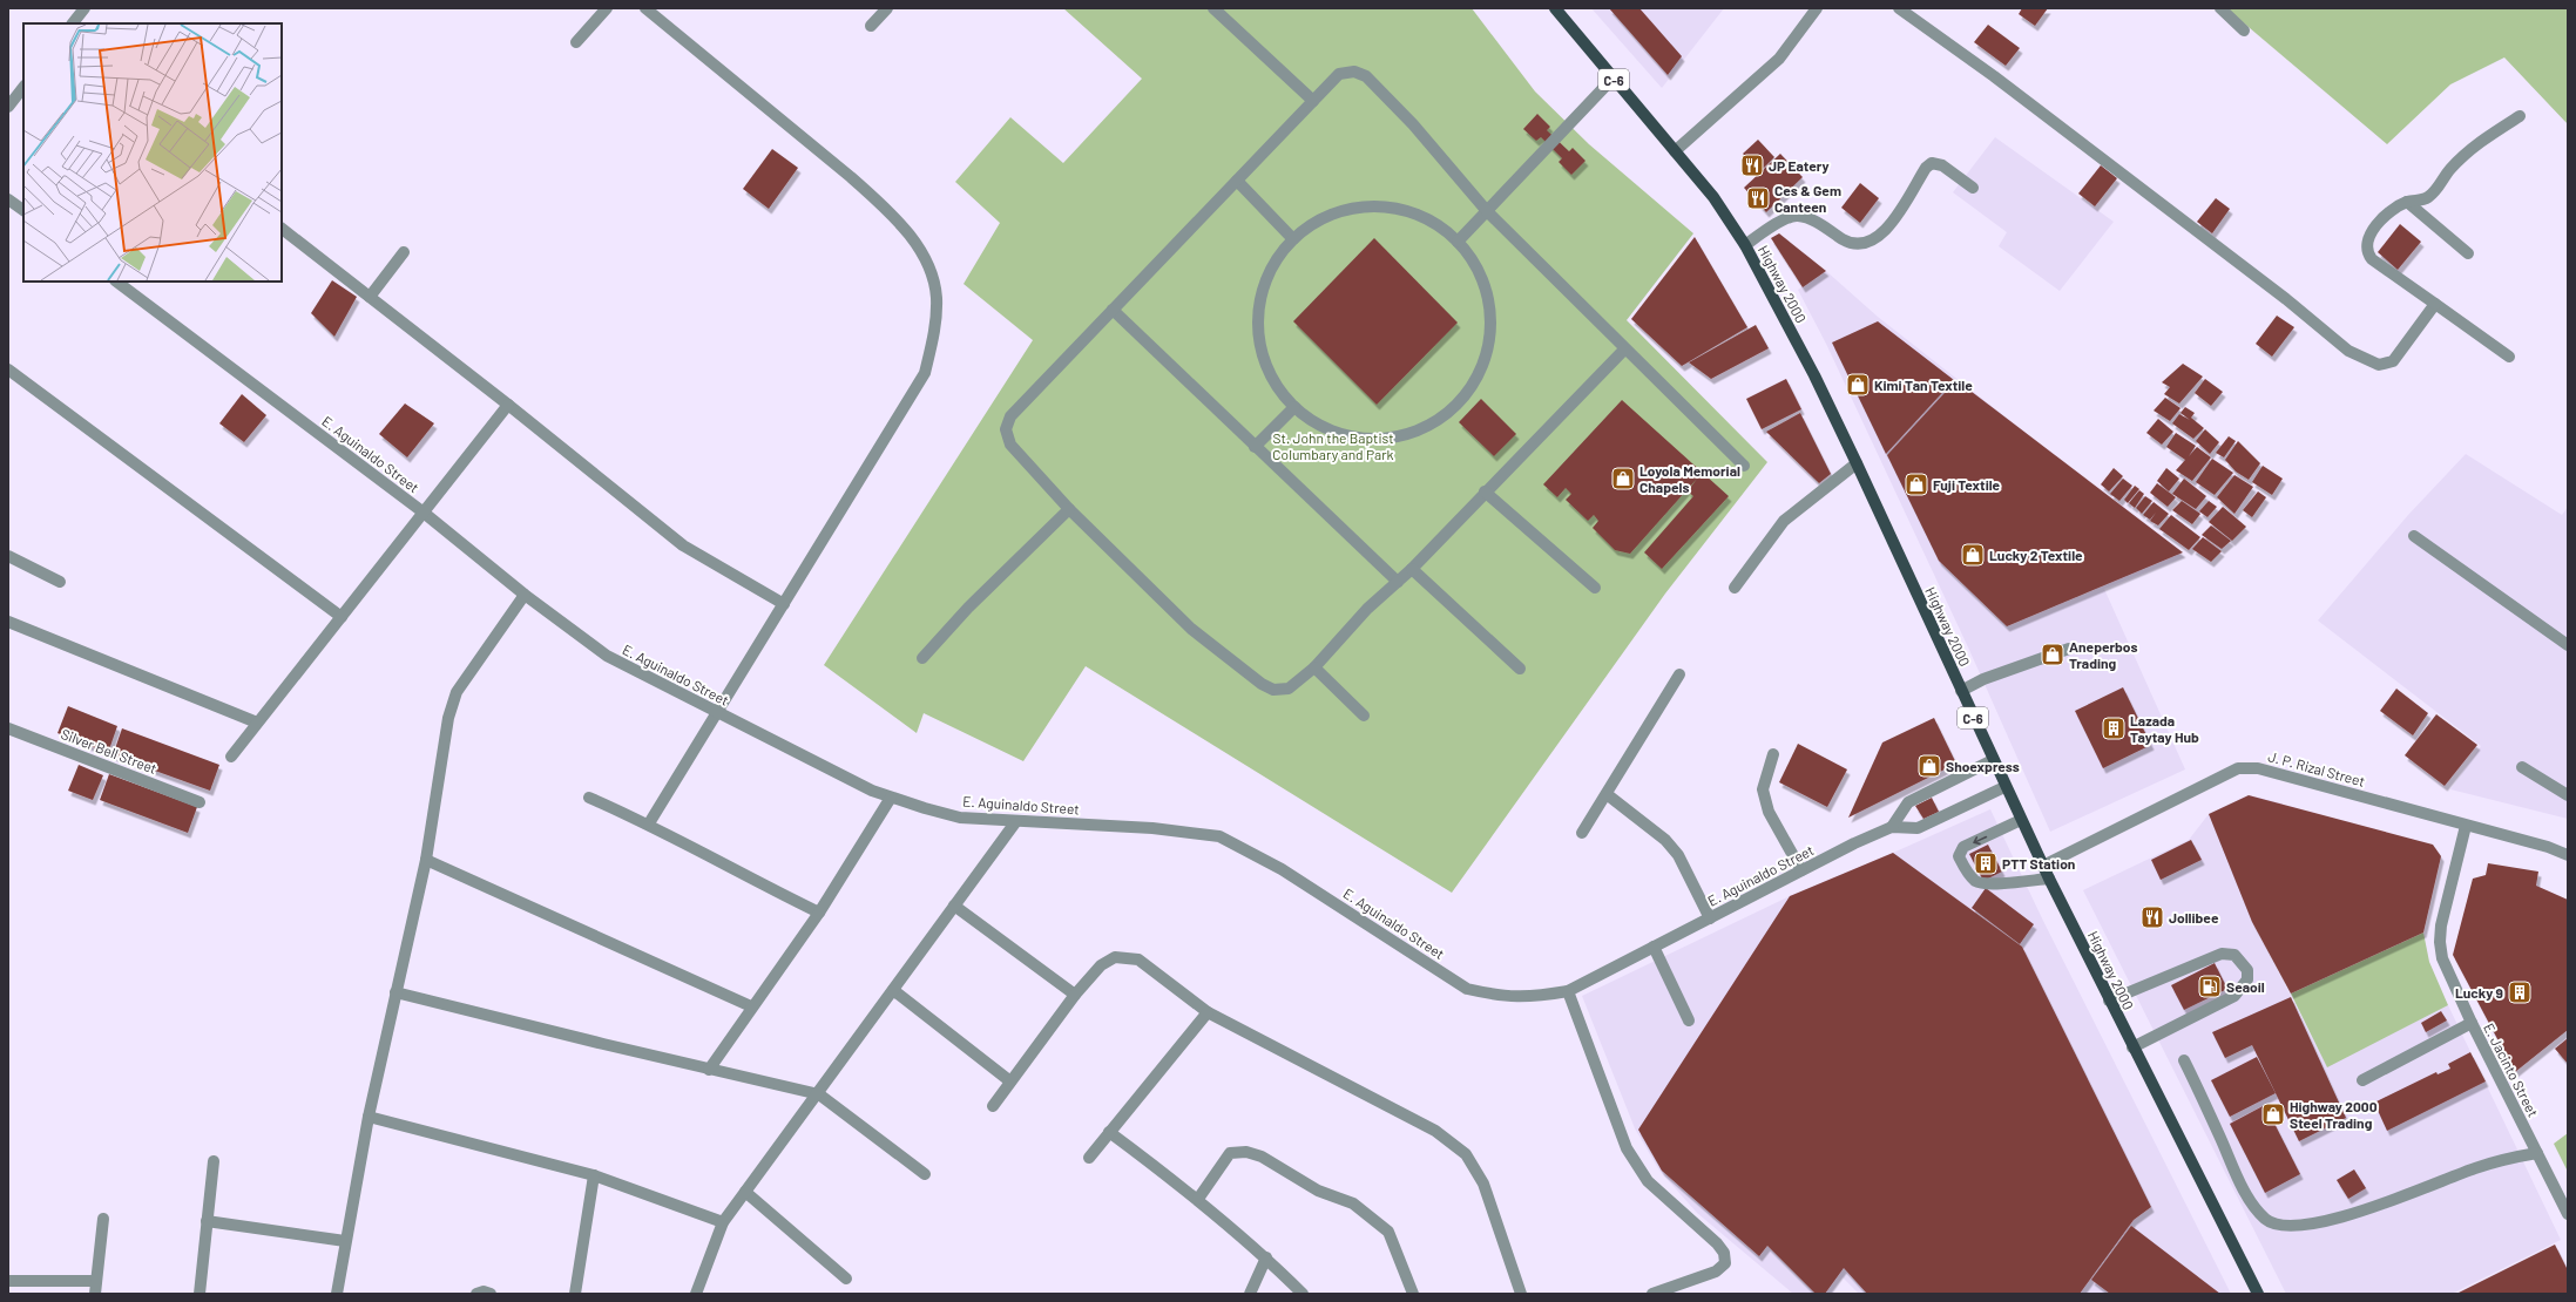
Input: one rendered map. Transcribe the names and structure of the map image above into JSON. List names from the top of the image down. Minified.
{"streets":{"main road":["C-6","Highway 2000"],"street":["E. Aguinaldo Street","Silver Bell Street","J. P. Rizal Street","E. Jacinto Street"]},"crossings":[["Highway 2000","E. Aguinaldo Street"],["Highway 2000","J. P. Rizal Street"],["J. P. Rizal Street","E. Jacinto Street"]],"parks":["St. John the Baptist Columbary and Park"],"places":{"restaurant":["JP Eatery","Ces & Gem Canteen","Jollibee"],"shop":["Kimi Tan Textile","Loyola Memorial Chapels","Fuji Textile","Lucky 2 Textile","Aneperbos Trading","Shoexpress","Highway 2000 Steel Trading"],"building":["Lazada Taytay Hub","PTT Station","Lucky 9"],"fuel station":["Seaoil"]}}
